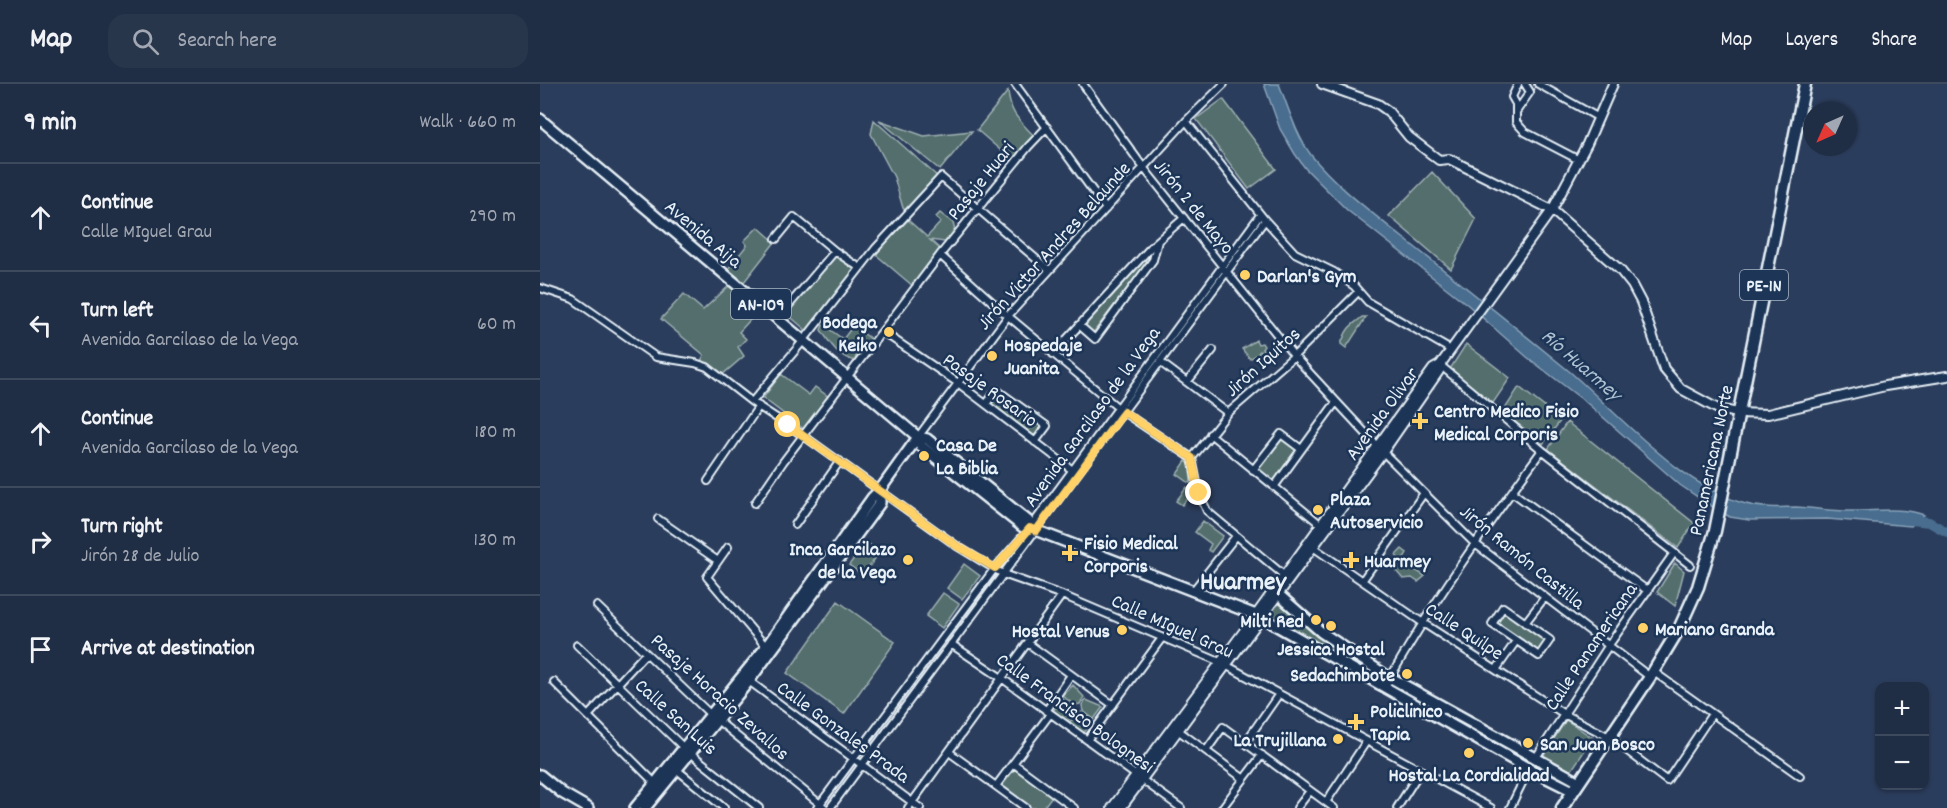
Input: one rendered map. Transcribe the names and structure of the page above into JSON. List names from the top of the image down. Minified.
{"streets":{"highway":["PE-1N","Panamericana Norte"],"main road":["Avenida Aija","AN-109"],"street":["Pasaje Huari","Jirón 2 de Mayo","Jirón Victor Andres Belaunde","Jirón Iquitos","Pasaje Rosario","Avenida Olivar","Avenida Garcilaso de la Vega","Jirón Ramón Castilla","Calle MIguel Grau","Calle Quilpe","Calle Panamericana","Pasaje Horacio Zevallos","Calle Francisco Bolognesi","Calle San Luis","Calle Gonzales Prada"]},"crossings":[["Pasaje Huari","Avenida Aija"],["Pasaje Huari","Pasaje Rosario"],["Pasaje Huari","Calle MIguel Grau"],["Jirón 2 de Mayo","Jirón Victor Andres Belaunde"],["Jirón 2 de Mayo","Jirón Iquitos"],["Jirón 2 de Mayo","Avenida Olivar"],["Jirón 2 de Mayo","Avenida Garcilaso de la Vega"],["Jirón 2 de Mayo","Jirón Ramón Castilla"],["Avenida Aija","Jirón Victor Andres Belaunde"],["Avenida Aija","AN-109"],["Avenida Aija","Avenida Olivar"],["Avenida Aija","Avenida Garcilaso de la Vega"],["Jirón Victor Andres Belaunde","Pasaje Rosario"],["AN-109","Avenida Olivar"],["AN-109","Panamericana Norte"],["Pasaje Rosario","Avenida Garcilaso de la Vega"],["Avenida Olivar","Jirón Ramón Castilla"],["Avenida Olivar","Calle MIguel Grau"],["Avenida Olivar","Calle Quilpe"],["Avenida Olivar","Calle Francisco Bolognesi"],["Avenida Garcilaso de la Vega","Calle MIguel Grau"],["Avenida Garcilaso de la Vega","Pasaje Horacio Zevallos"],["Avenida Garcilaso de la Vega","Calle Francisco Bolognesi"],["Avenida Garcilaso de la Vega","Calle Gonzales Prada"],["Panamericana Norte","Jirón Ramón Castilla"],["Panamericana Norte","Calle Quilpe"],["Jirón Ramón Castilla","Calle Quilpe"],["Jirón Ramón Castilla","Calle Panamericana"],["Calle Quilpe","Calle Panamericana"]],"districts":["Huarmey"],"water":["Río Huarmey"],"places":{"other":["Darlan's Gym","Bodega Keiko","Hospedaje Juanita","Casa De La Biblia","Plaza Autoservicio","Inca Garcilazo de la Vega","Milti Red","Jessica Hostal","Mariano Granda","Hostal Venus","Sedachimbote","La Trujillana","San Juan Bosco","Hostal La Cordialidad"],"health":["Centro Medico Fisio Medical Corporis","Fisio Medical Corporis","Huarmey","Policlinico Tapia"]},"north":"bottom left","page":{"header":"Map","search":"Search here","nav":["Map","Layers","Share"],"heading":["9 min","Walk · 660 m"],"list":[["Continue","Calle MIguel Grau","290 m"],["Turn left","Avenida Garcilaso de la Vega","60 m"],["Continue","Avenida Garcilaso de la Vega","180 m"],["Turn right","Jirón 28 de Julio","130 m"],"Arrive at destination"],"map_buttons":["+","−"]}}
